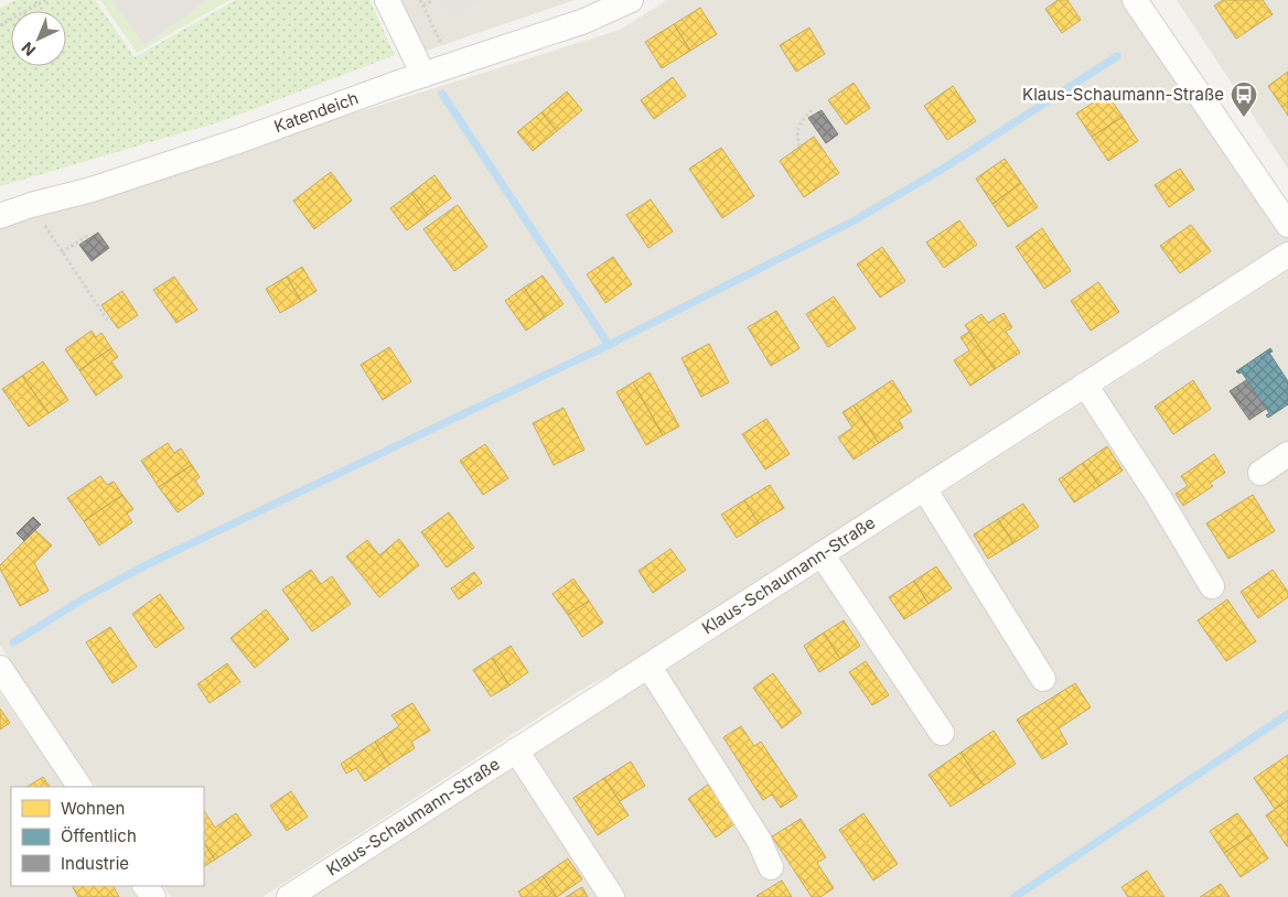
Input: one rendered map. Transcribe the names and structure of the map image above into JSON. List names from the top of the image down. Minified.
{"streets":{"street":["Katendeich","Klaus-Schaumann-Straße"]},"places":{"bus stop":["Klaus-Schaumann-Straße"]},"legend":["Wohnen","Öffentlich","Industrie"],"north":"bottom left"}
